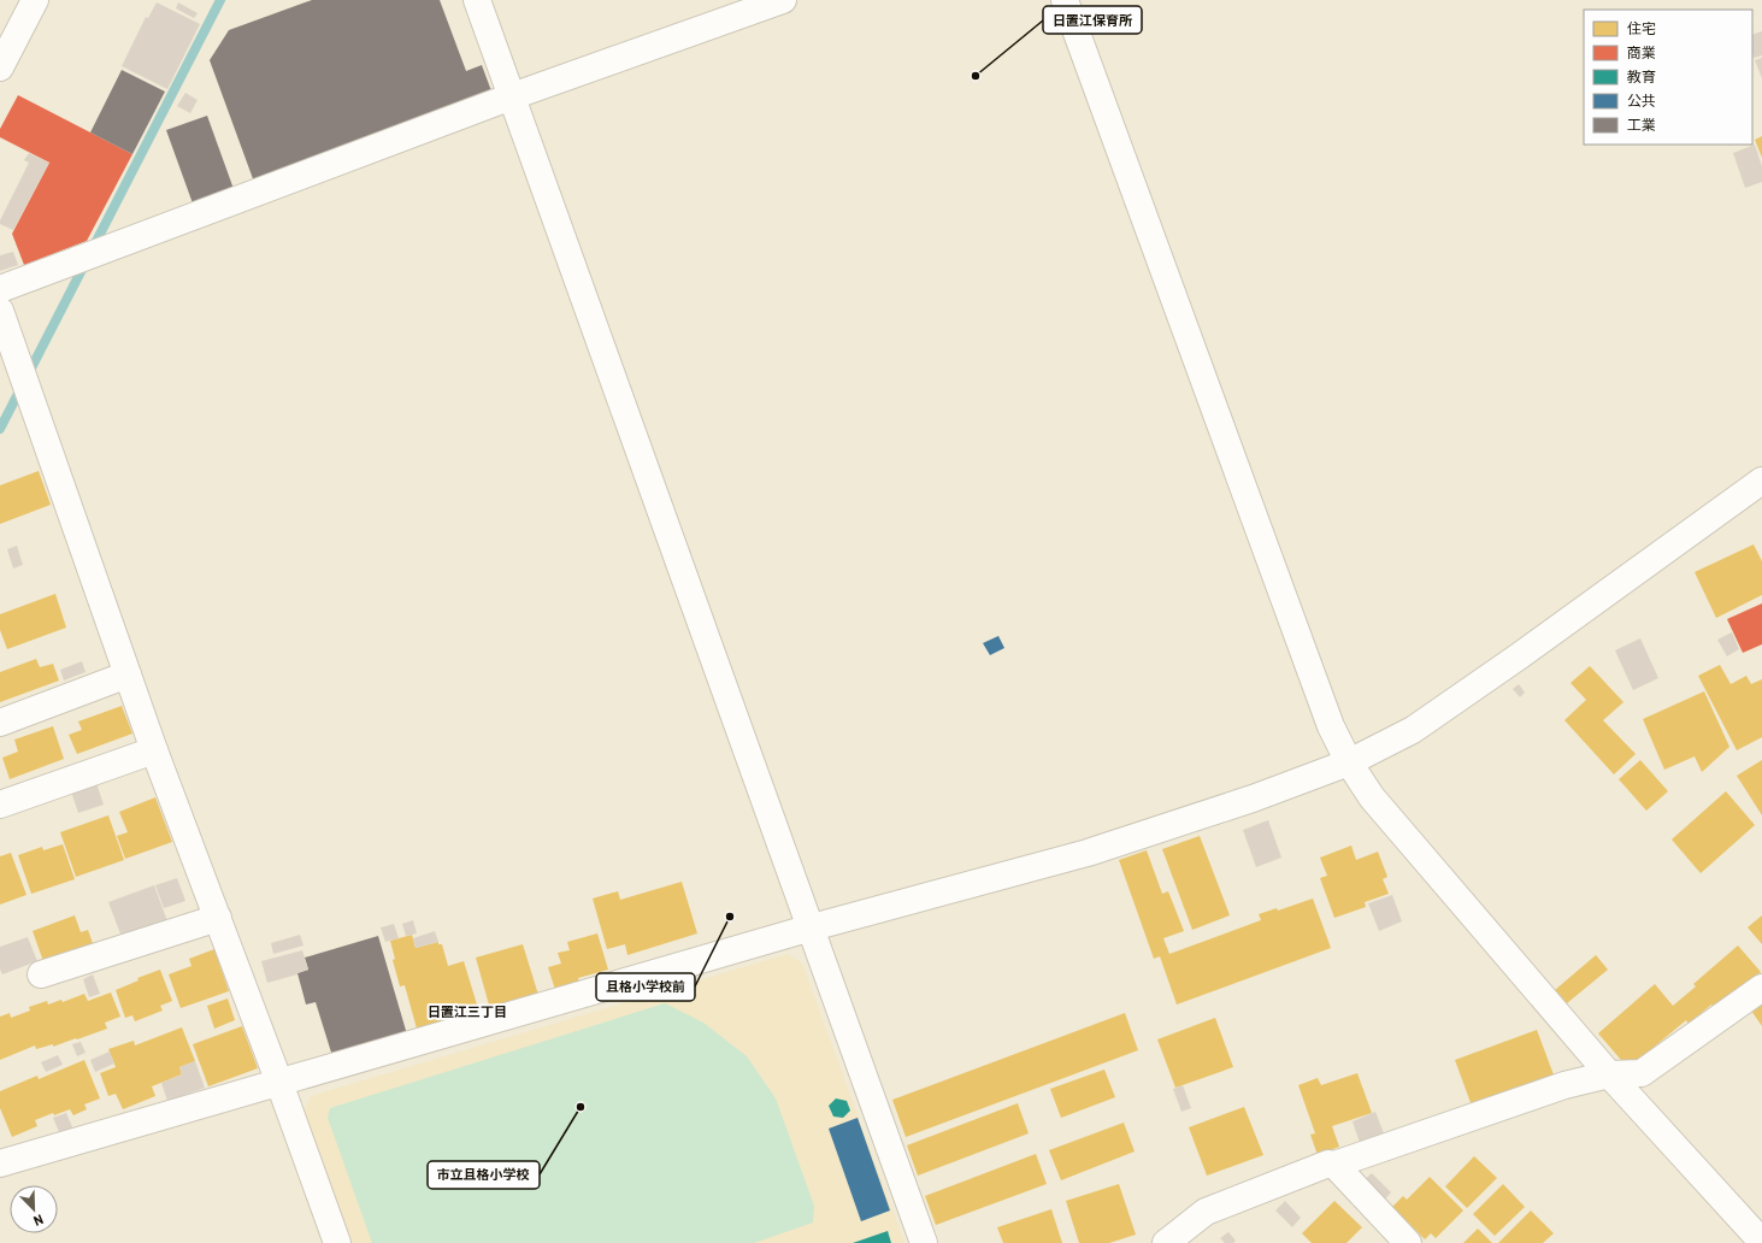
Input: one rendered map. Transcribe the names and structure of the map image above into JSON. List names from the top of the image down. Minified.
{"districts":["日置江三丁目"],"places":["日置江保育所","且格小学校前","市立且格小学校"],"legend":["住宅","商業","教育","公共","工業"],"north":"bottom right"}
